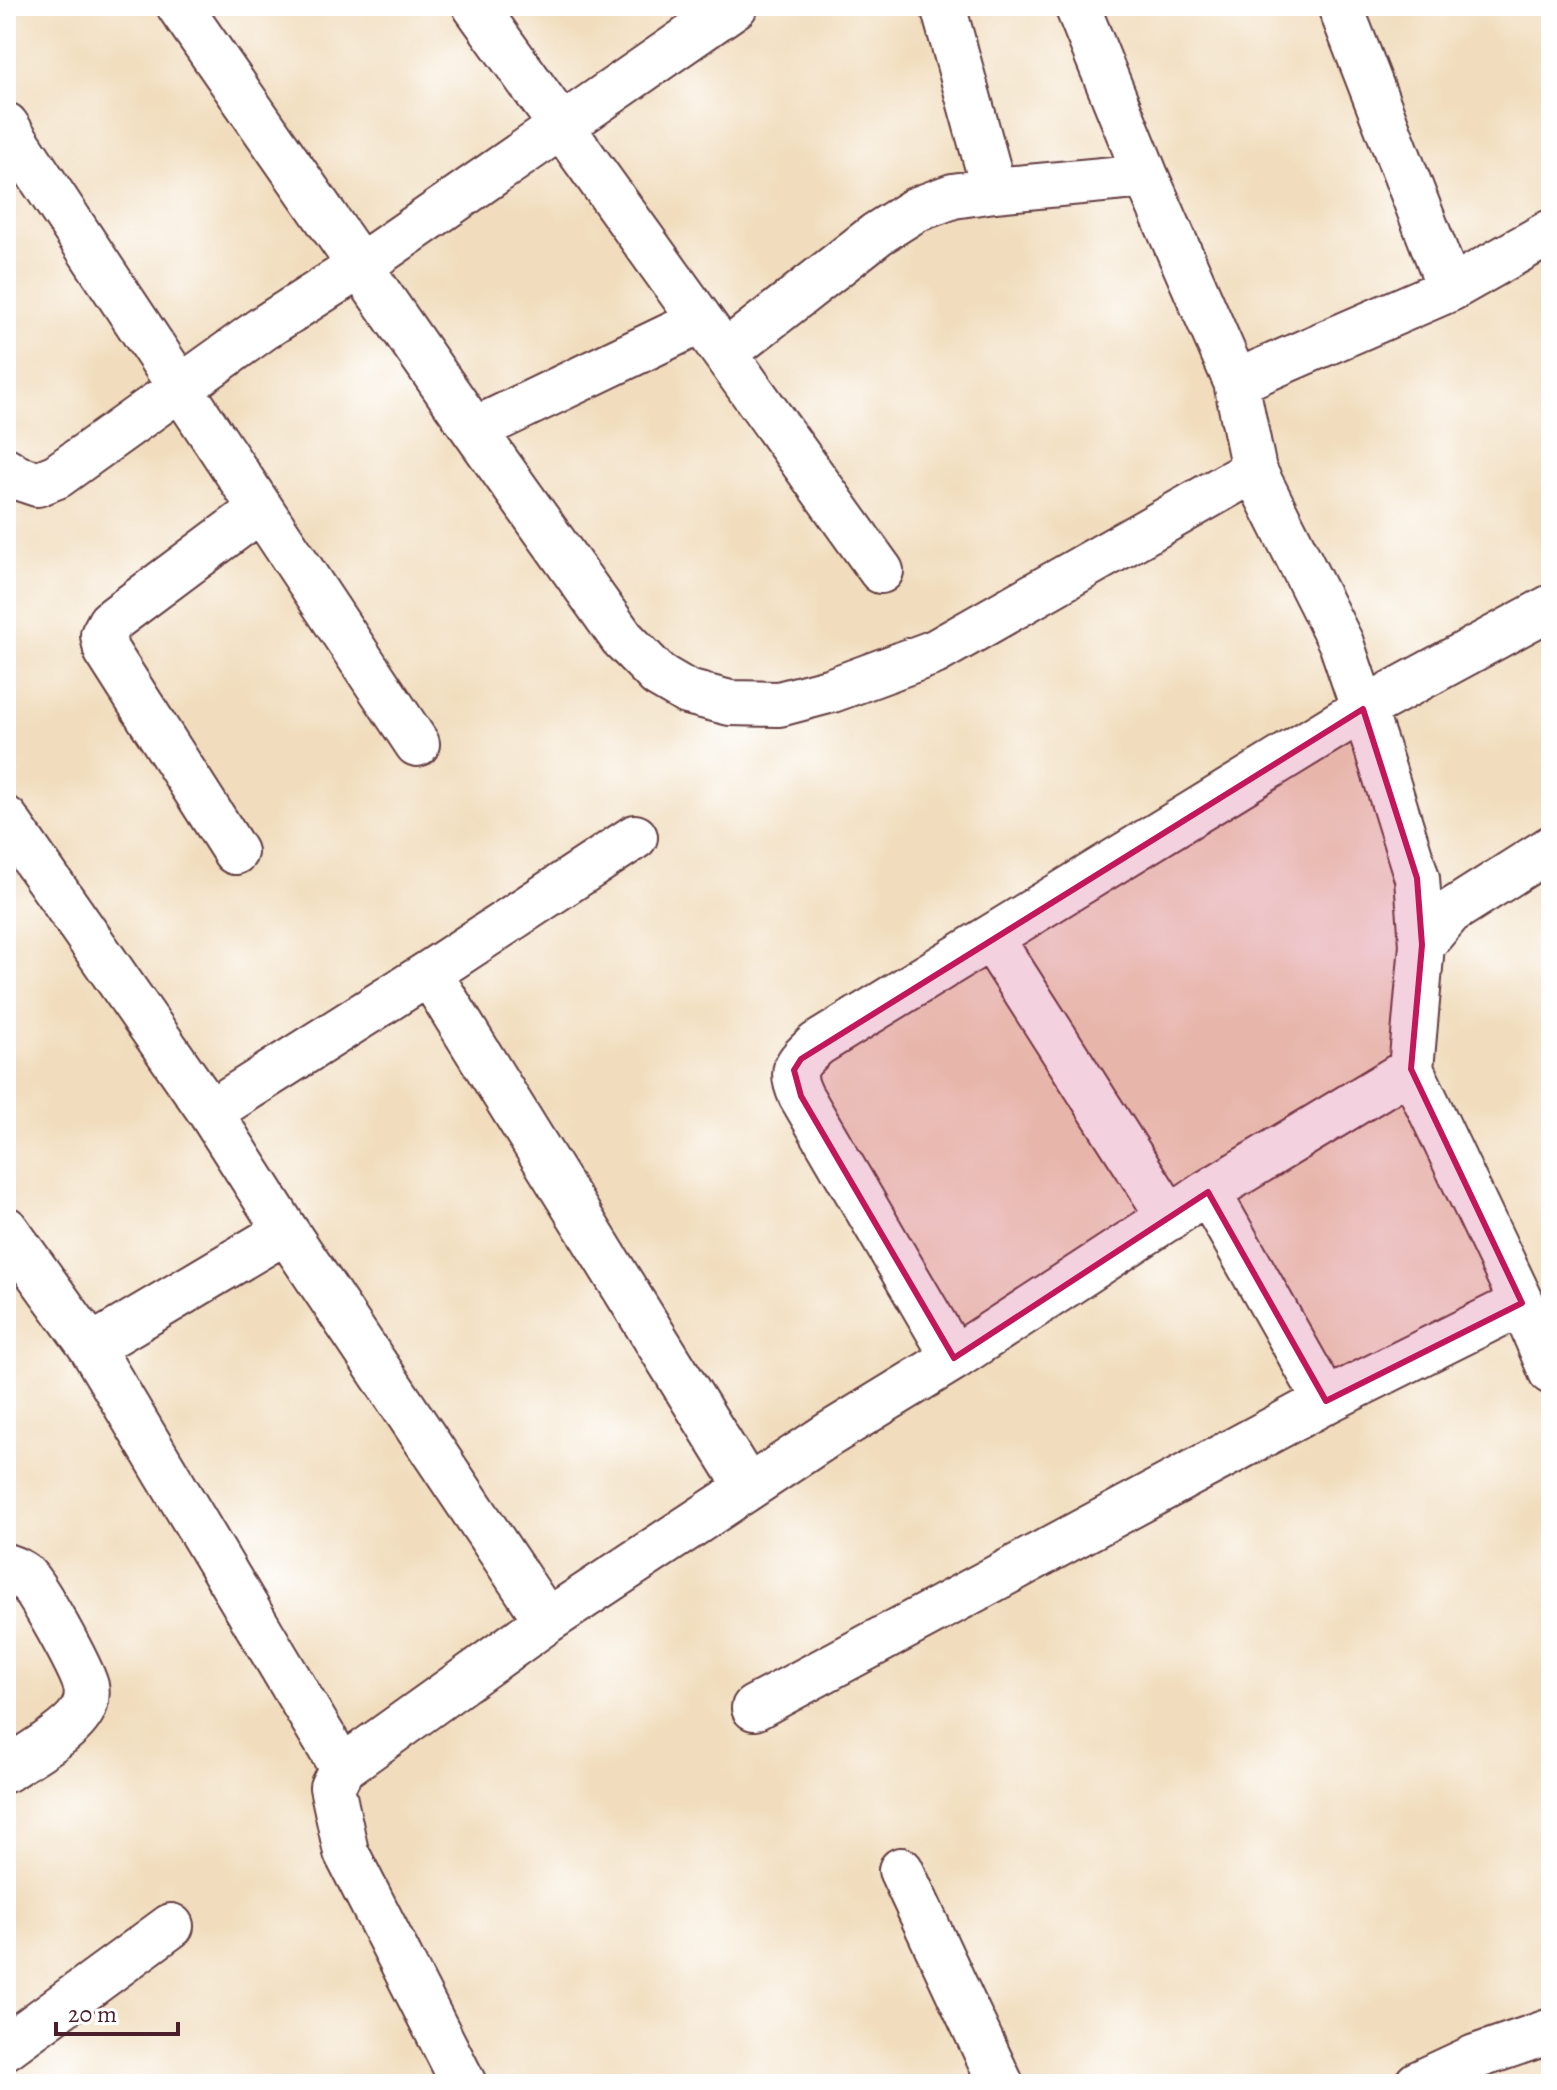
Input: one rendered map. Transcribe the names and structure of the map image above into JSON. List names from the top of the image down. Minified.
{"scale_bar":"20 m"}
